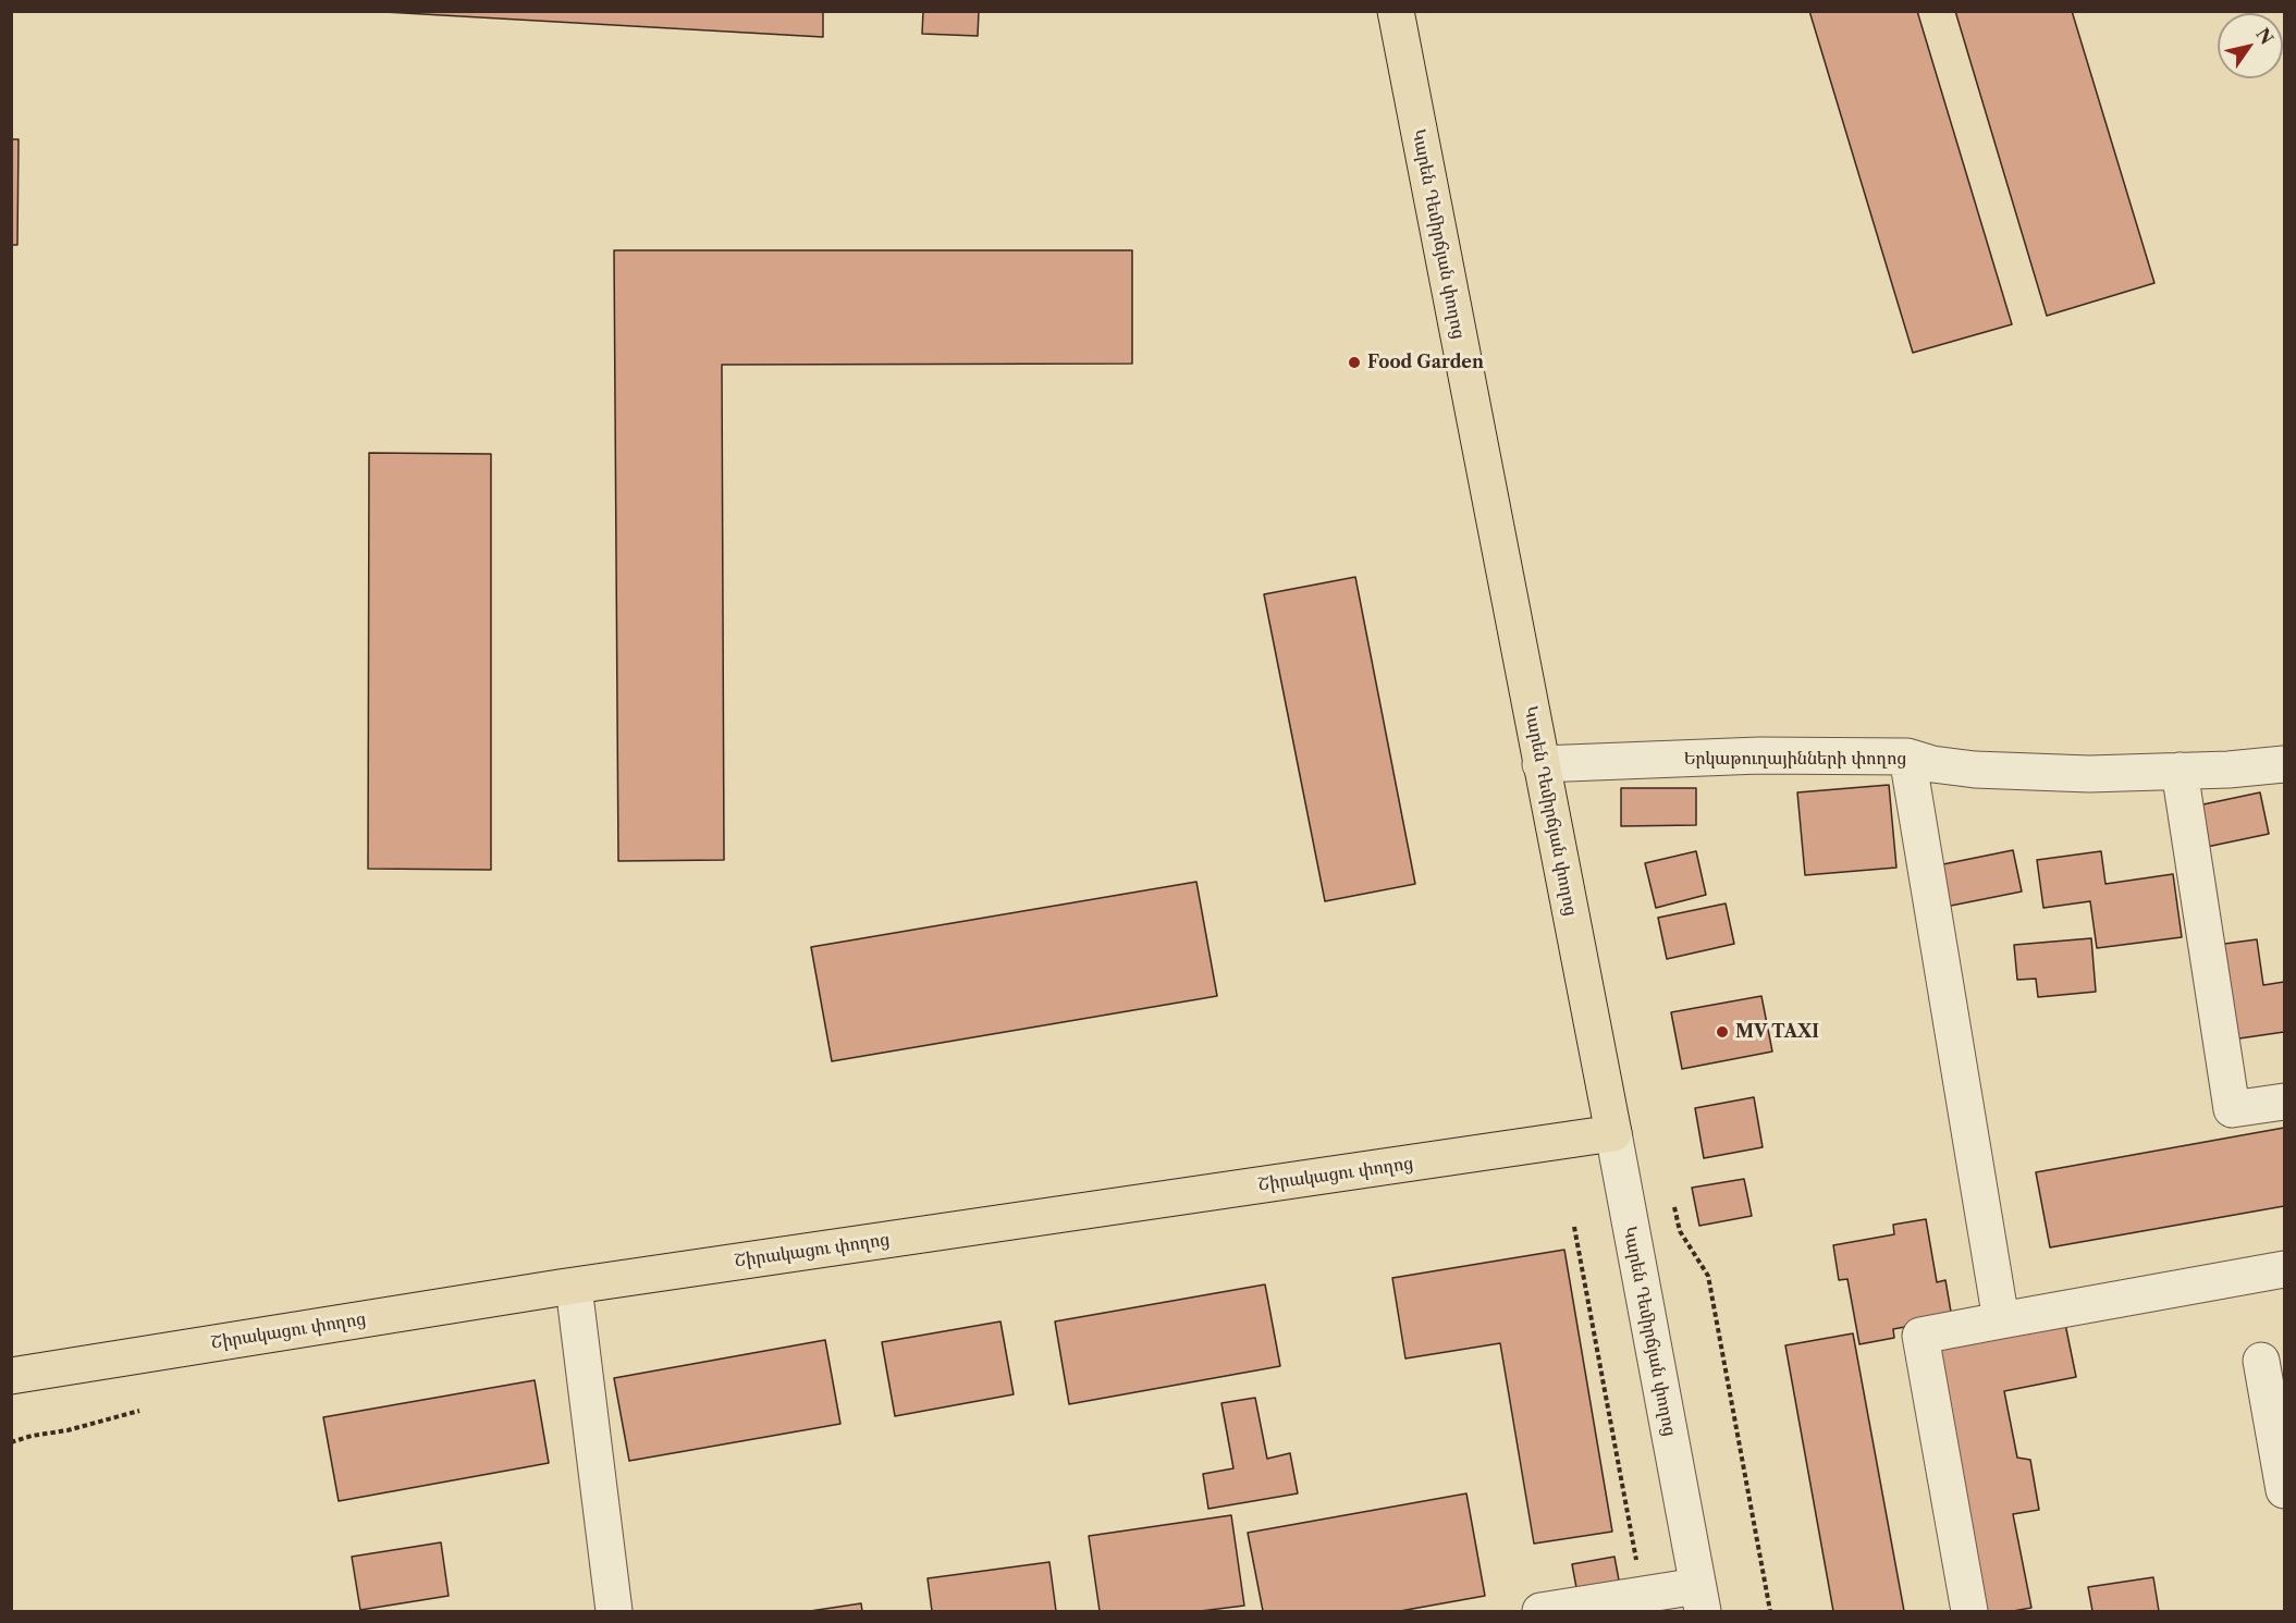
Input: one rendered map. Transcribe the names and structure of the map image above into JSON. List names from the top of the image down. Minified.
{"streets":{"main road":["Կարեն Դեմիրճյան փողոց","Շիրակացու փողոց"],"street":["Երկաթուղայինների փողոց"]},"crossings":[["Կարեն Դեմիրճյան փողոց","Երկաթուղայինների փողոց"],["Կարեն Դեմիրճյան փողոց","Շիրակացու փողոց"]],"places":["Food Garden","MV TAXI"],"north":"top right"}
